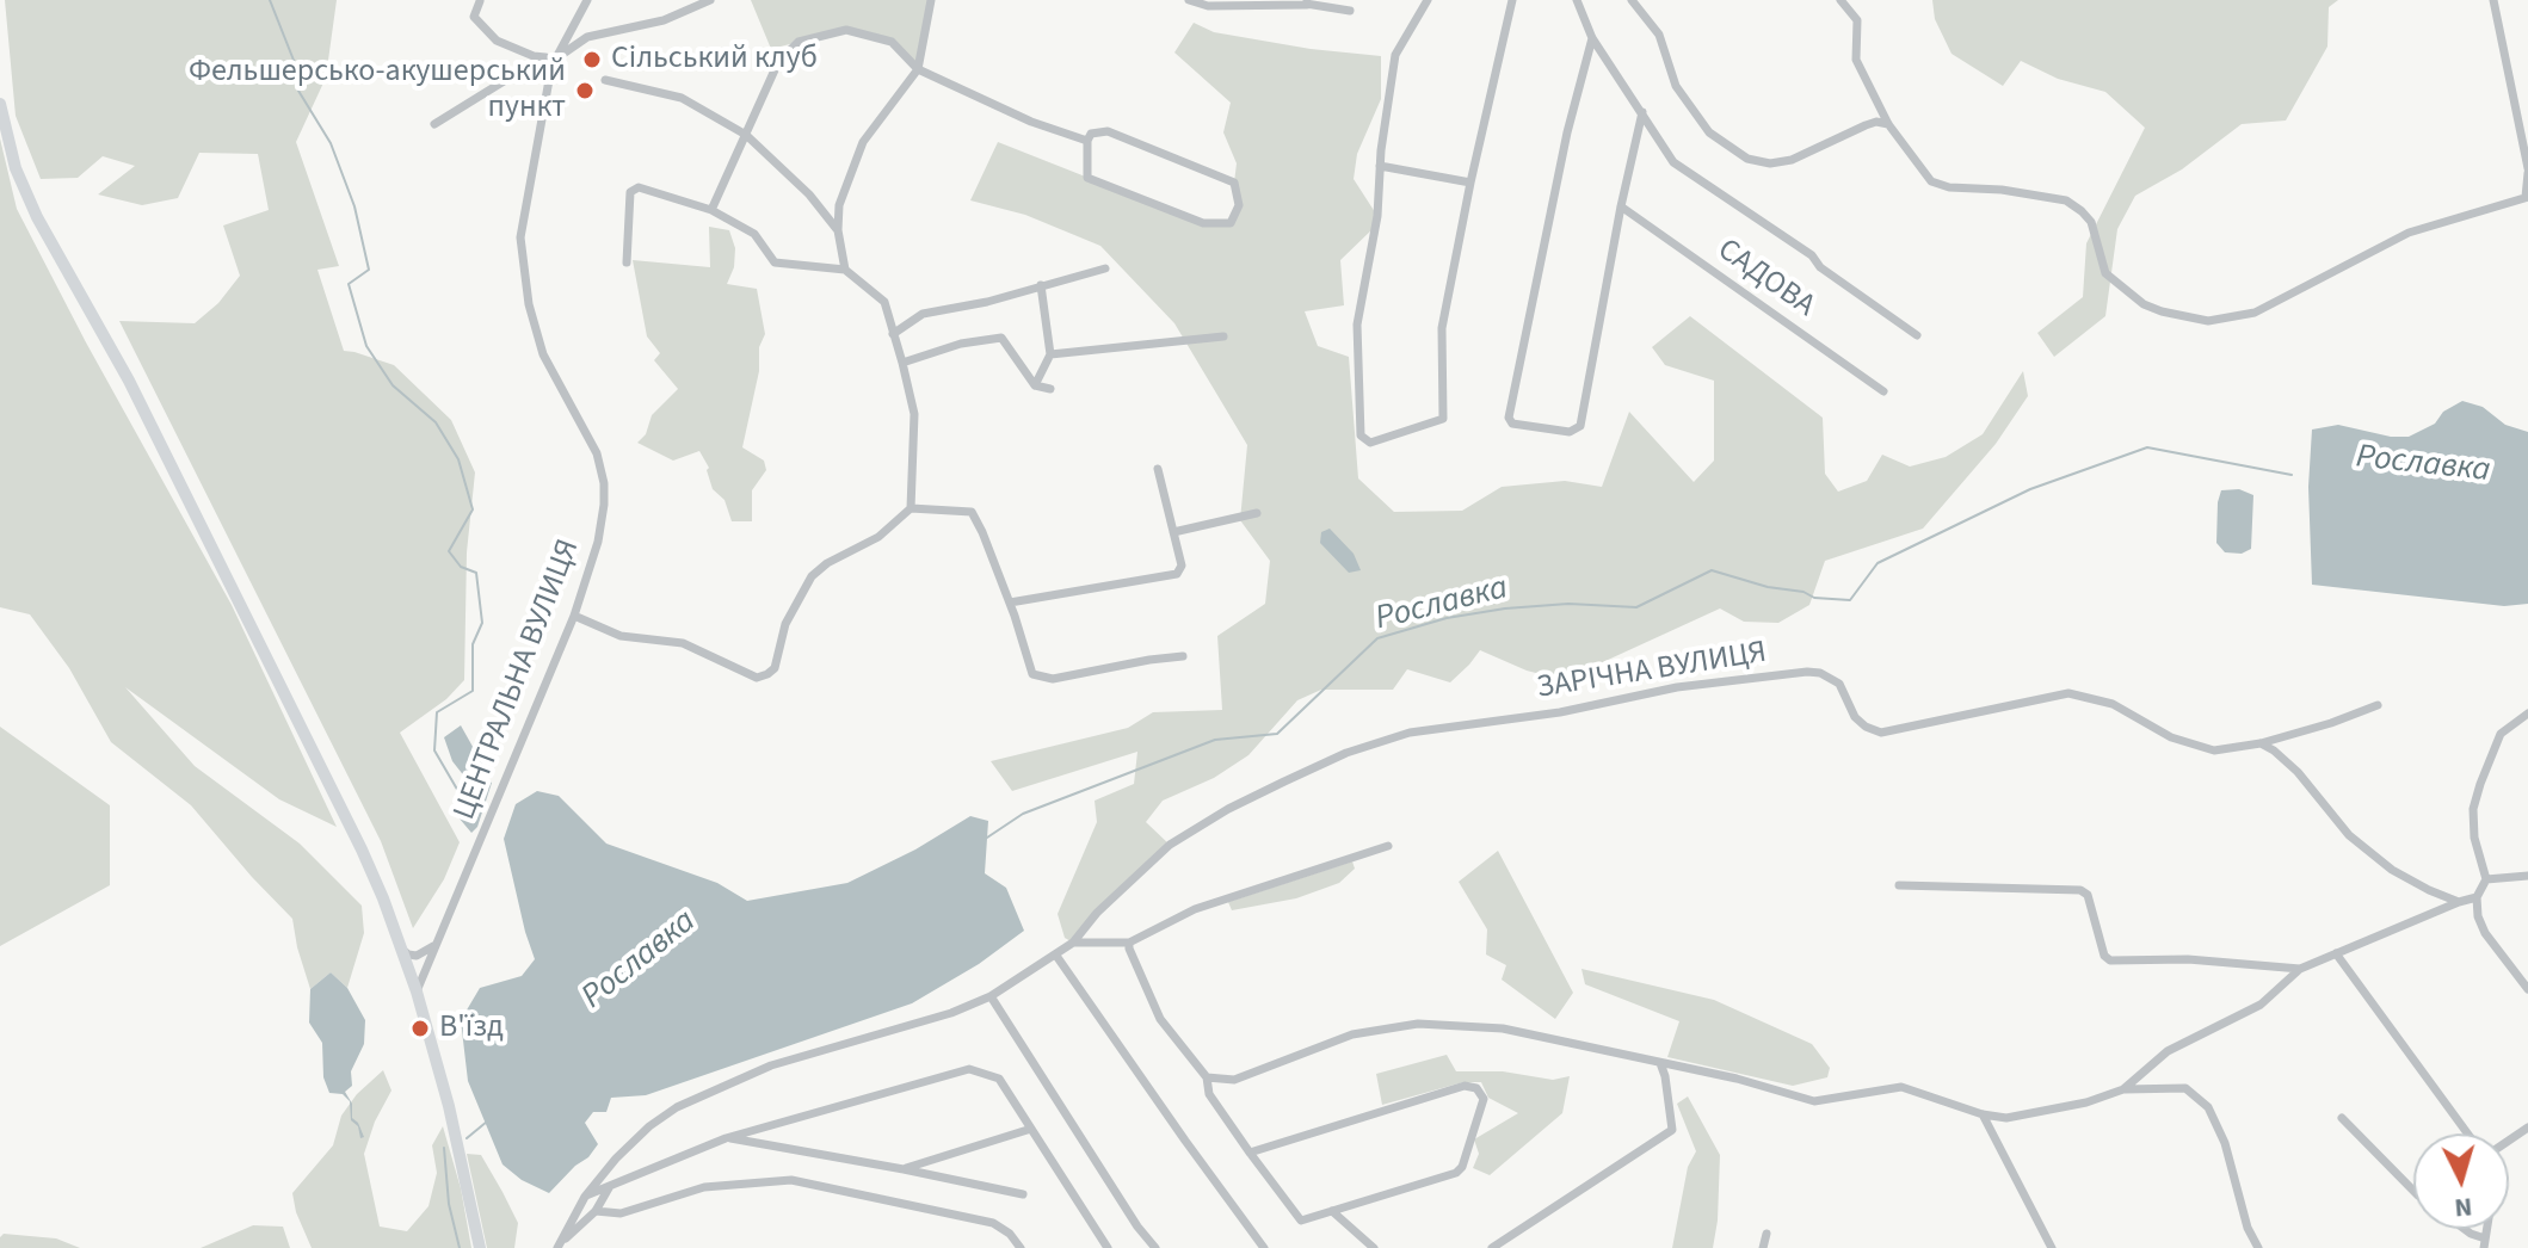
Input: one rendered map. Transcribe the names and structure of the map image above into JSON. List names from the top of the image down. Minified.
{"streets":{"street":["САДОВА","ЗАРІЧНА ВУЛИЦЯ","ЦЕНТРАЛЬНА ВУЛИЦЯ"]},"water":["Рославка"],"places":["Сільський клуб","Фельшерсько-акушерський пункт","В'їзд"],"north":"bottom"}
